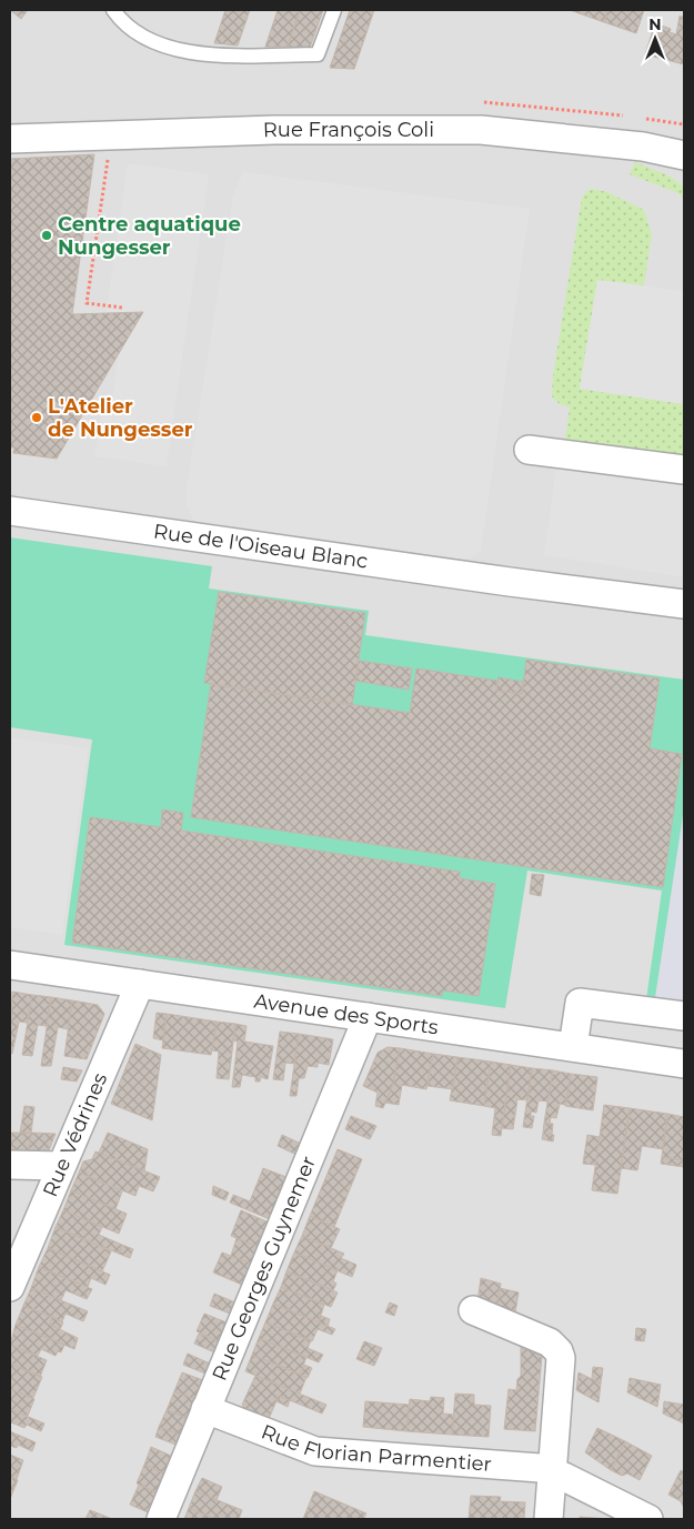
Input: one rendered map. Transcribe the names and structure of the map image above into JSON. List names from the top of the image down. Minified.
{"streets":{"street":["Rue François Coli","Rue de l'Oiseau Blanc","Avenue des Sports","Rue Védrines","Rue Georges Guynemer","Rue Florian Parmentier"]},"crossings":[["Avenue des Sports","Rue Védrines"],["Avenue des Sports","Rue Georges Guynemer"],["Rue Georges Guynemer","Rue Florian Parmentier"]],"places":["Centre aquatique Nungesser","L'Atelier de Nungesser"],"north":"top"}
